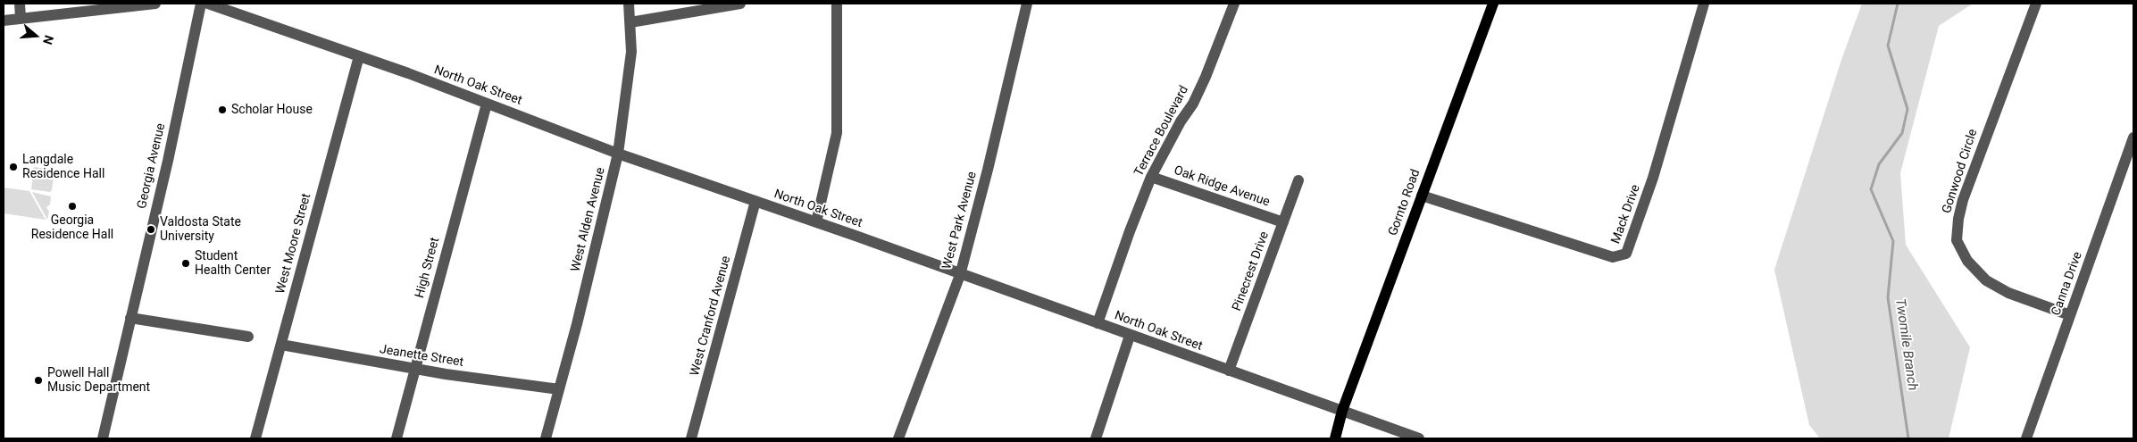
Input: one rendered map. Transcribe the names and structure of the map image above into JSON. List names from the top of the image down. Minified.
{"streets":{"main road":["Gornto Road"],"street":["North Oak Street","Terrace Boulevard","Georgia Avenue","Gonwood Circle","Oak Ridge Avenue","Mack Drive","West Alden Avenue","West Park Avenue","West Moore Street","High Street","Pinecrest Drive","Canna Drive","West Cranford Avenue","Jeanette Street"]},"crossings":[["North Oak Street","Terrace Boulevard"],["North Oak Street","Gornto Road"],["North Oak Street","West Alden Avenue"],["North Oak Street","West Park Avenue"],["North Oak Street","West Moore Street"],["North Oak Street","High Street"],["North Oak Street","Pinecrest Drive"],["North Oak Street","West Cranford Avenue"],["Terrace Boulevard","Oak Ridge Avenue"],["Gonwood Circle","Canna Drive"],["Oak Ridge Avenue","Pinecrest Drive"],["Gornto Road","Mack Drive"],["West Alden Avenue","Jeanette Street"],["West Moore Street","Jeanette Street"],["High Street","Jeanette Street"]],"water":["Twomile Branch"],"places":["Scholar House","Langdale Residence Hall","Georgia Residence Hall","Valdosta State University","Student Health Center","Powell Hall Music Department"],"north":"right"}
